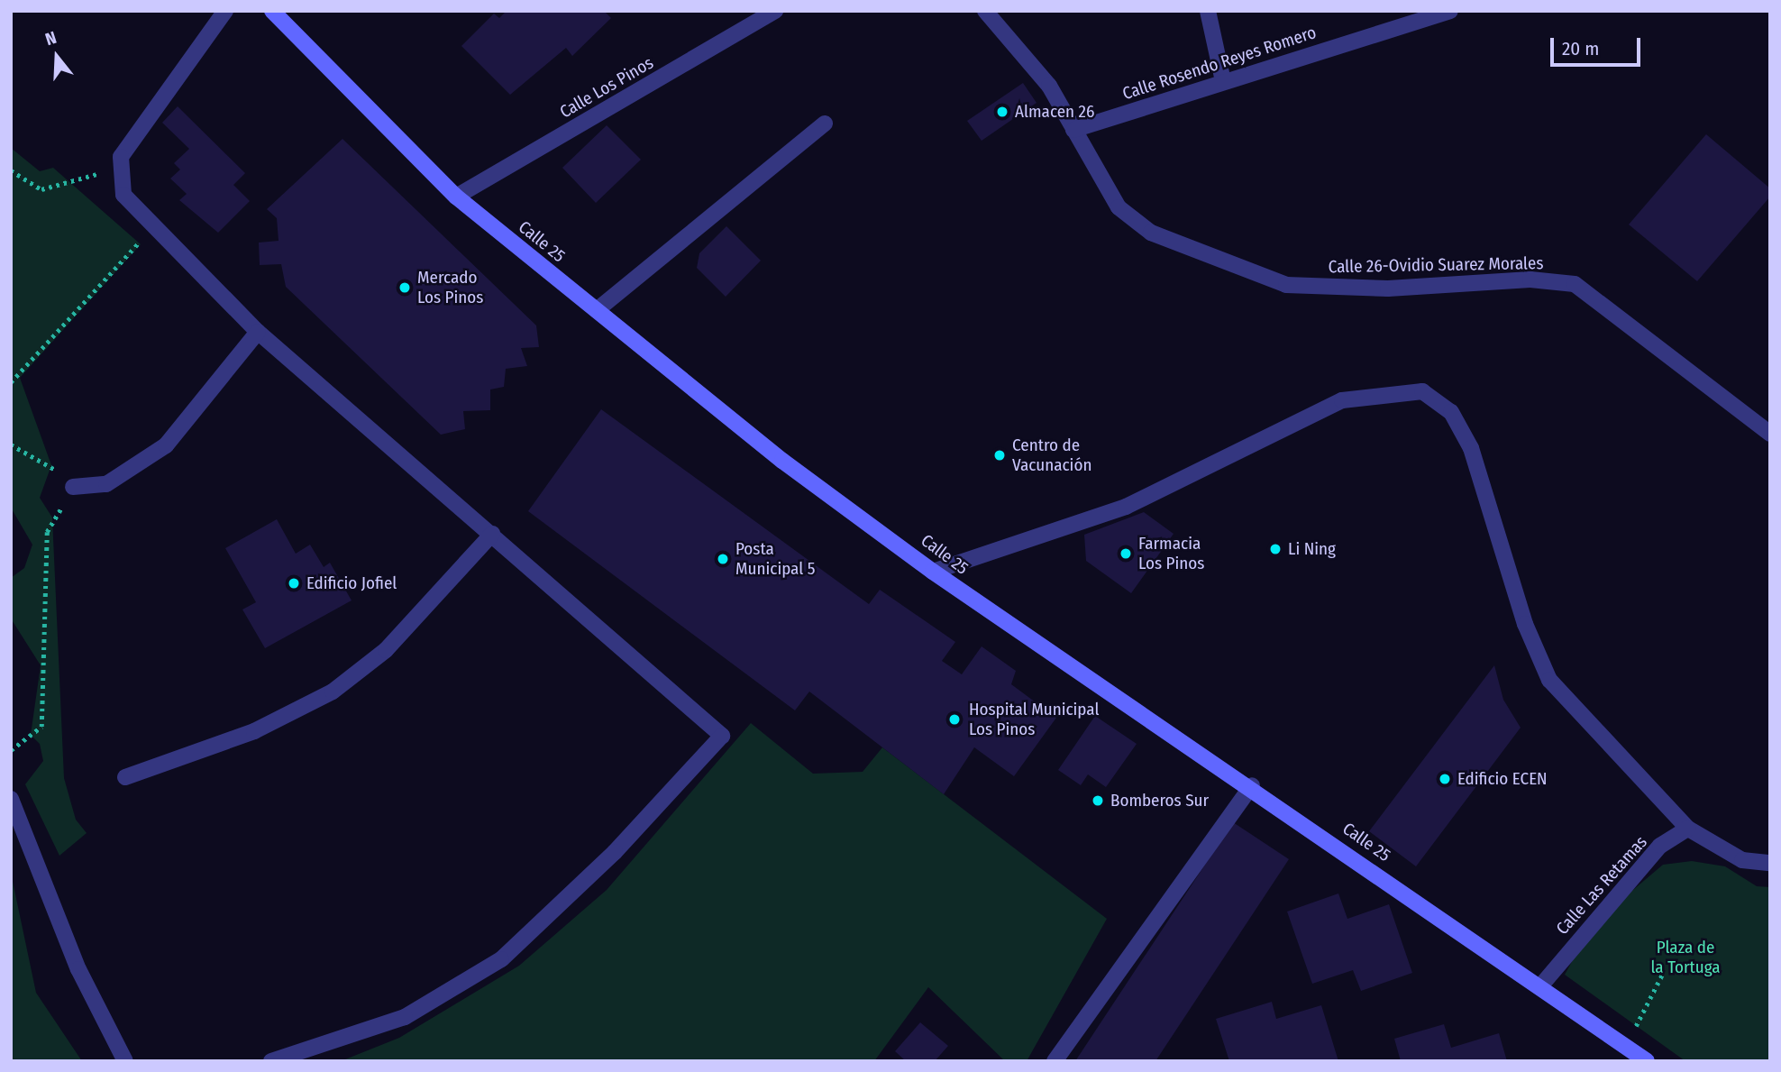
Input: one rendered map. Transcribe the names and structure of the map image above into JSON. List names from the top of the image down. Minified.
{"streets":{"street":["Calle Rosendo Reyes Romero","Calle Los Pinos","Calle 25","Calle 26-Ovidio Suarez Morales","Calle Las Retamas"]},"crossings":[["Calle Rosendo Reyes Romero","Calle 26-Ovidio Suarez Morales"],["Calle Los Pinos","Calle 25"],["Calle 25","Calle Las Retamas"]],"parks":["Plaza de la Tortuga"],"places":["Almacen 26","Mercado Los Pinos","Centro de Vacunación","Li Ning","Farmacia Los Pinos","Posta Municipal 5","Edificio Jofiel","Hospital Municipal Los Pinos","Edificio ECEN","Bomberos Sur"],"scale_bar":"20 m","north":"top"}
